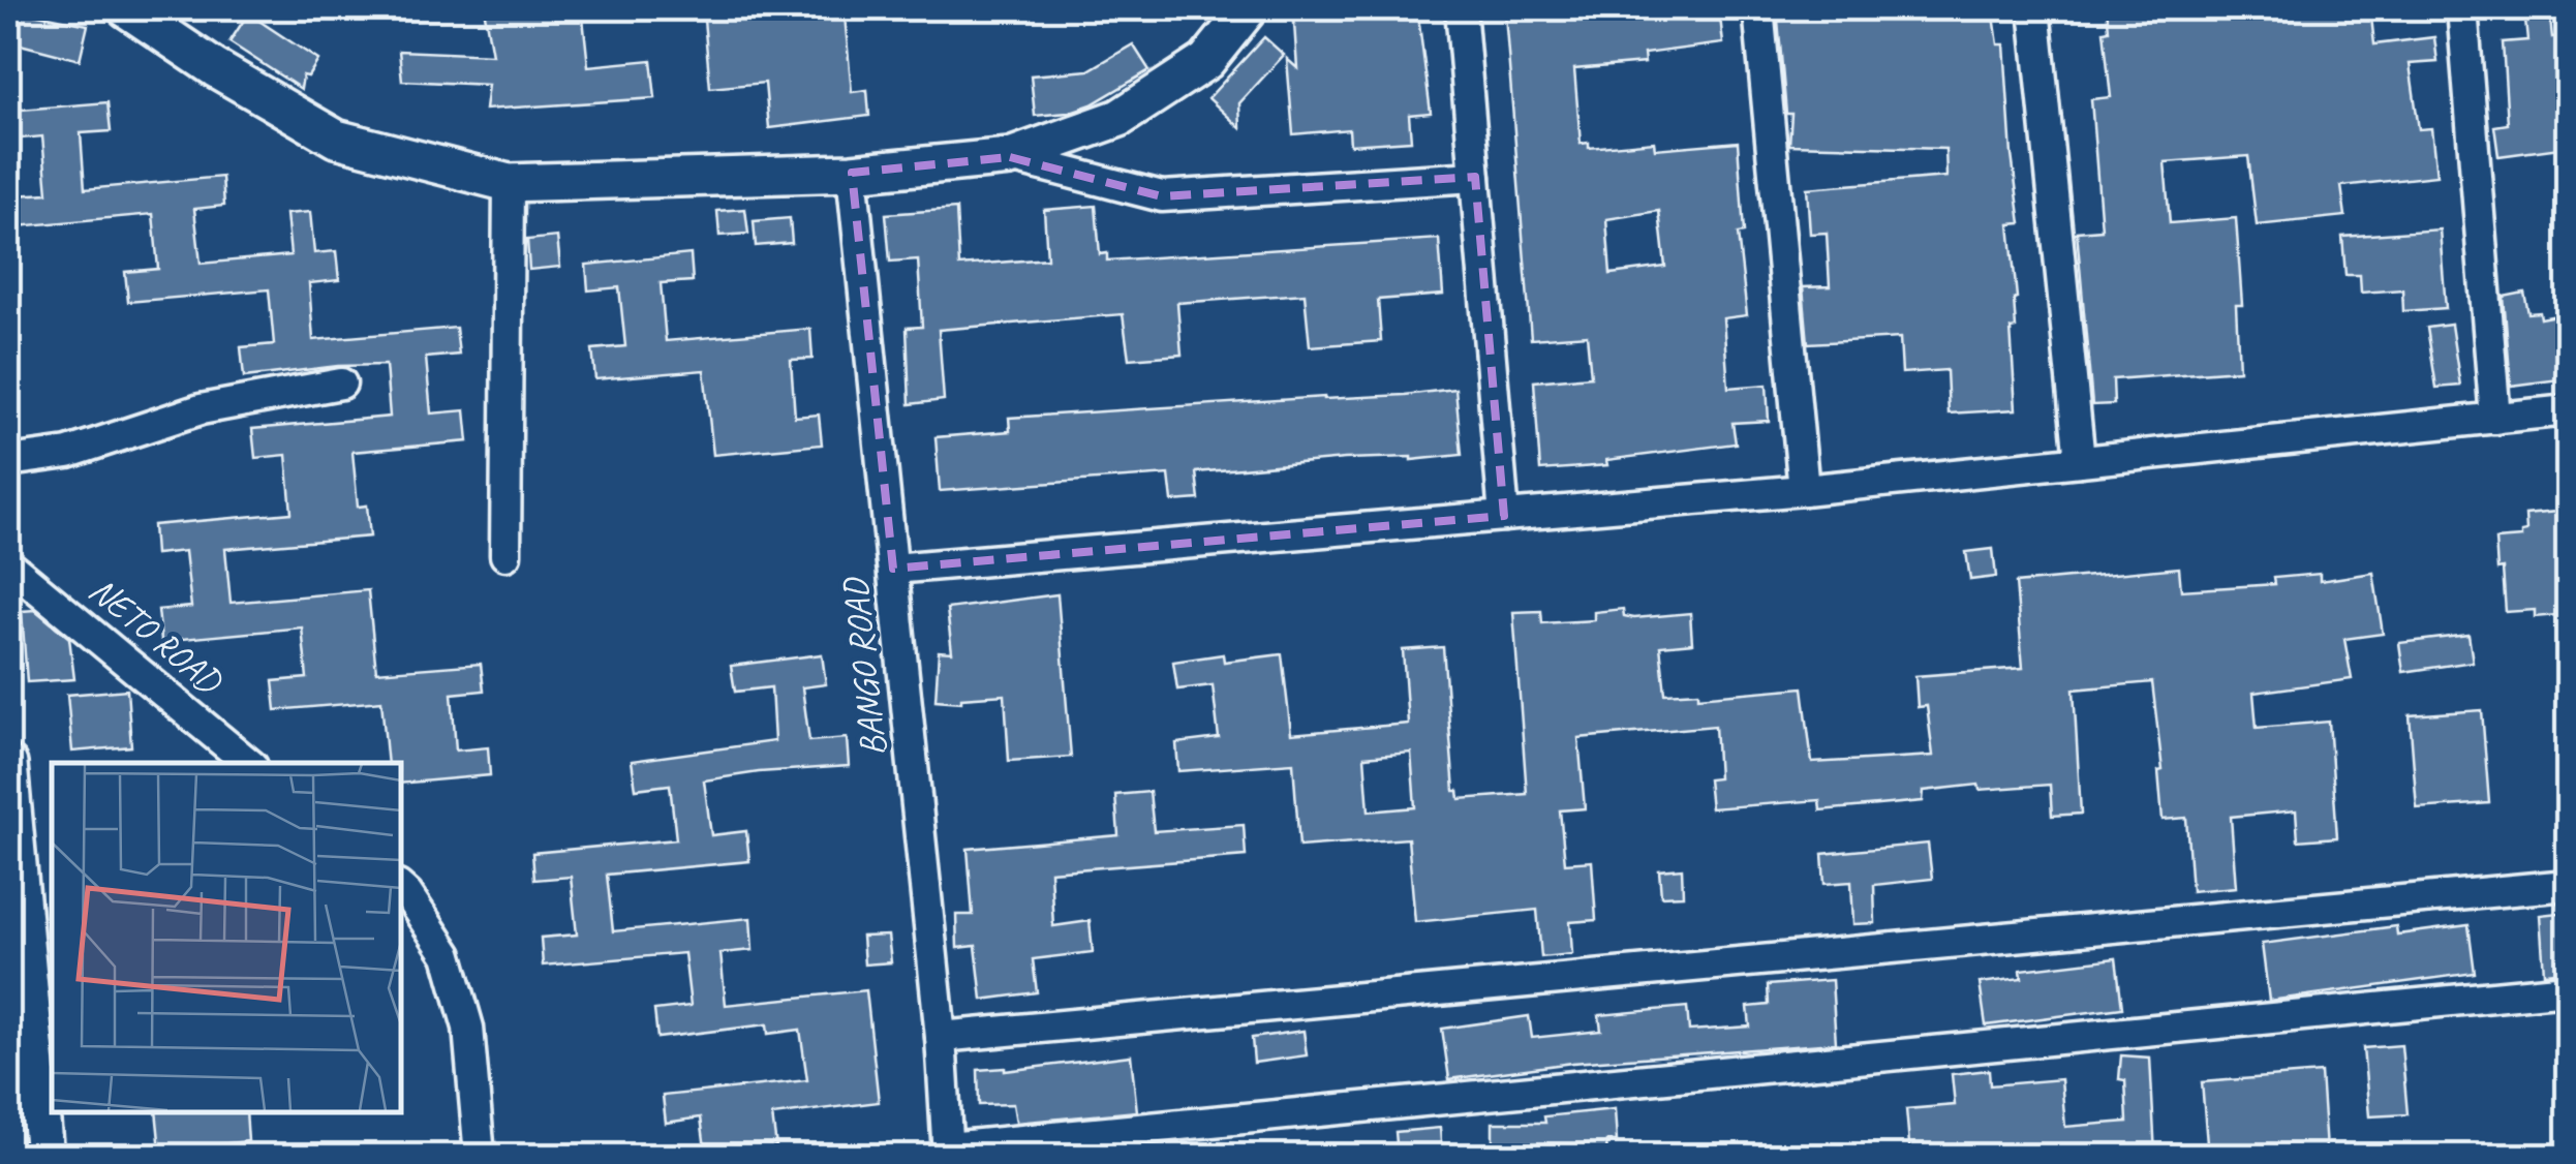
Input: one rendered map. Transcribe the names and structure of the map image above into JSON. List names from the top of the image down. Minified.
{"streets":{"street":["NETO ROAD","BANGO ROAD"]}}
